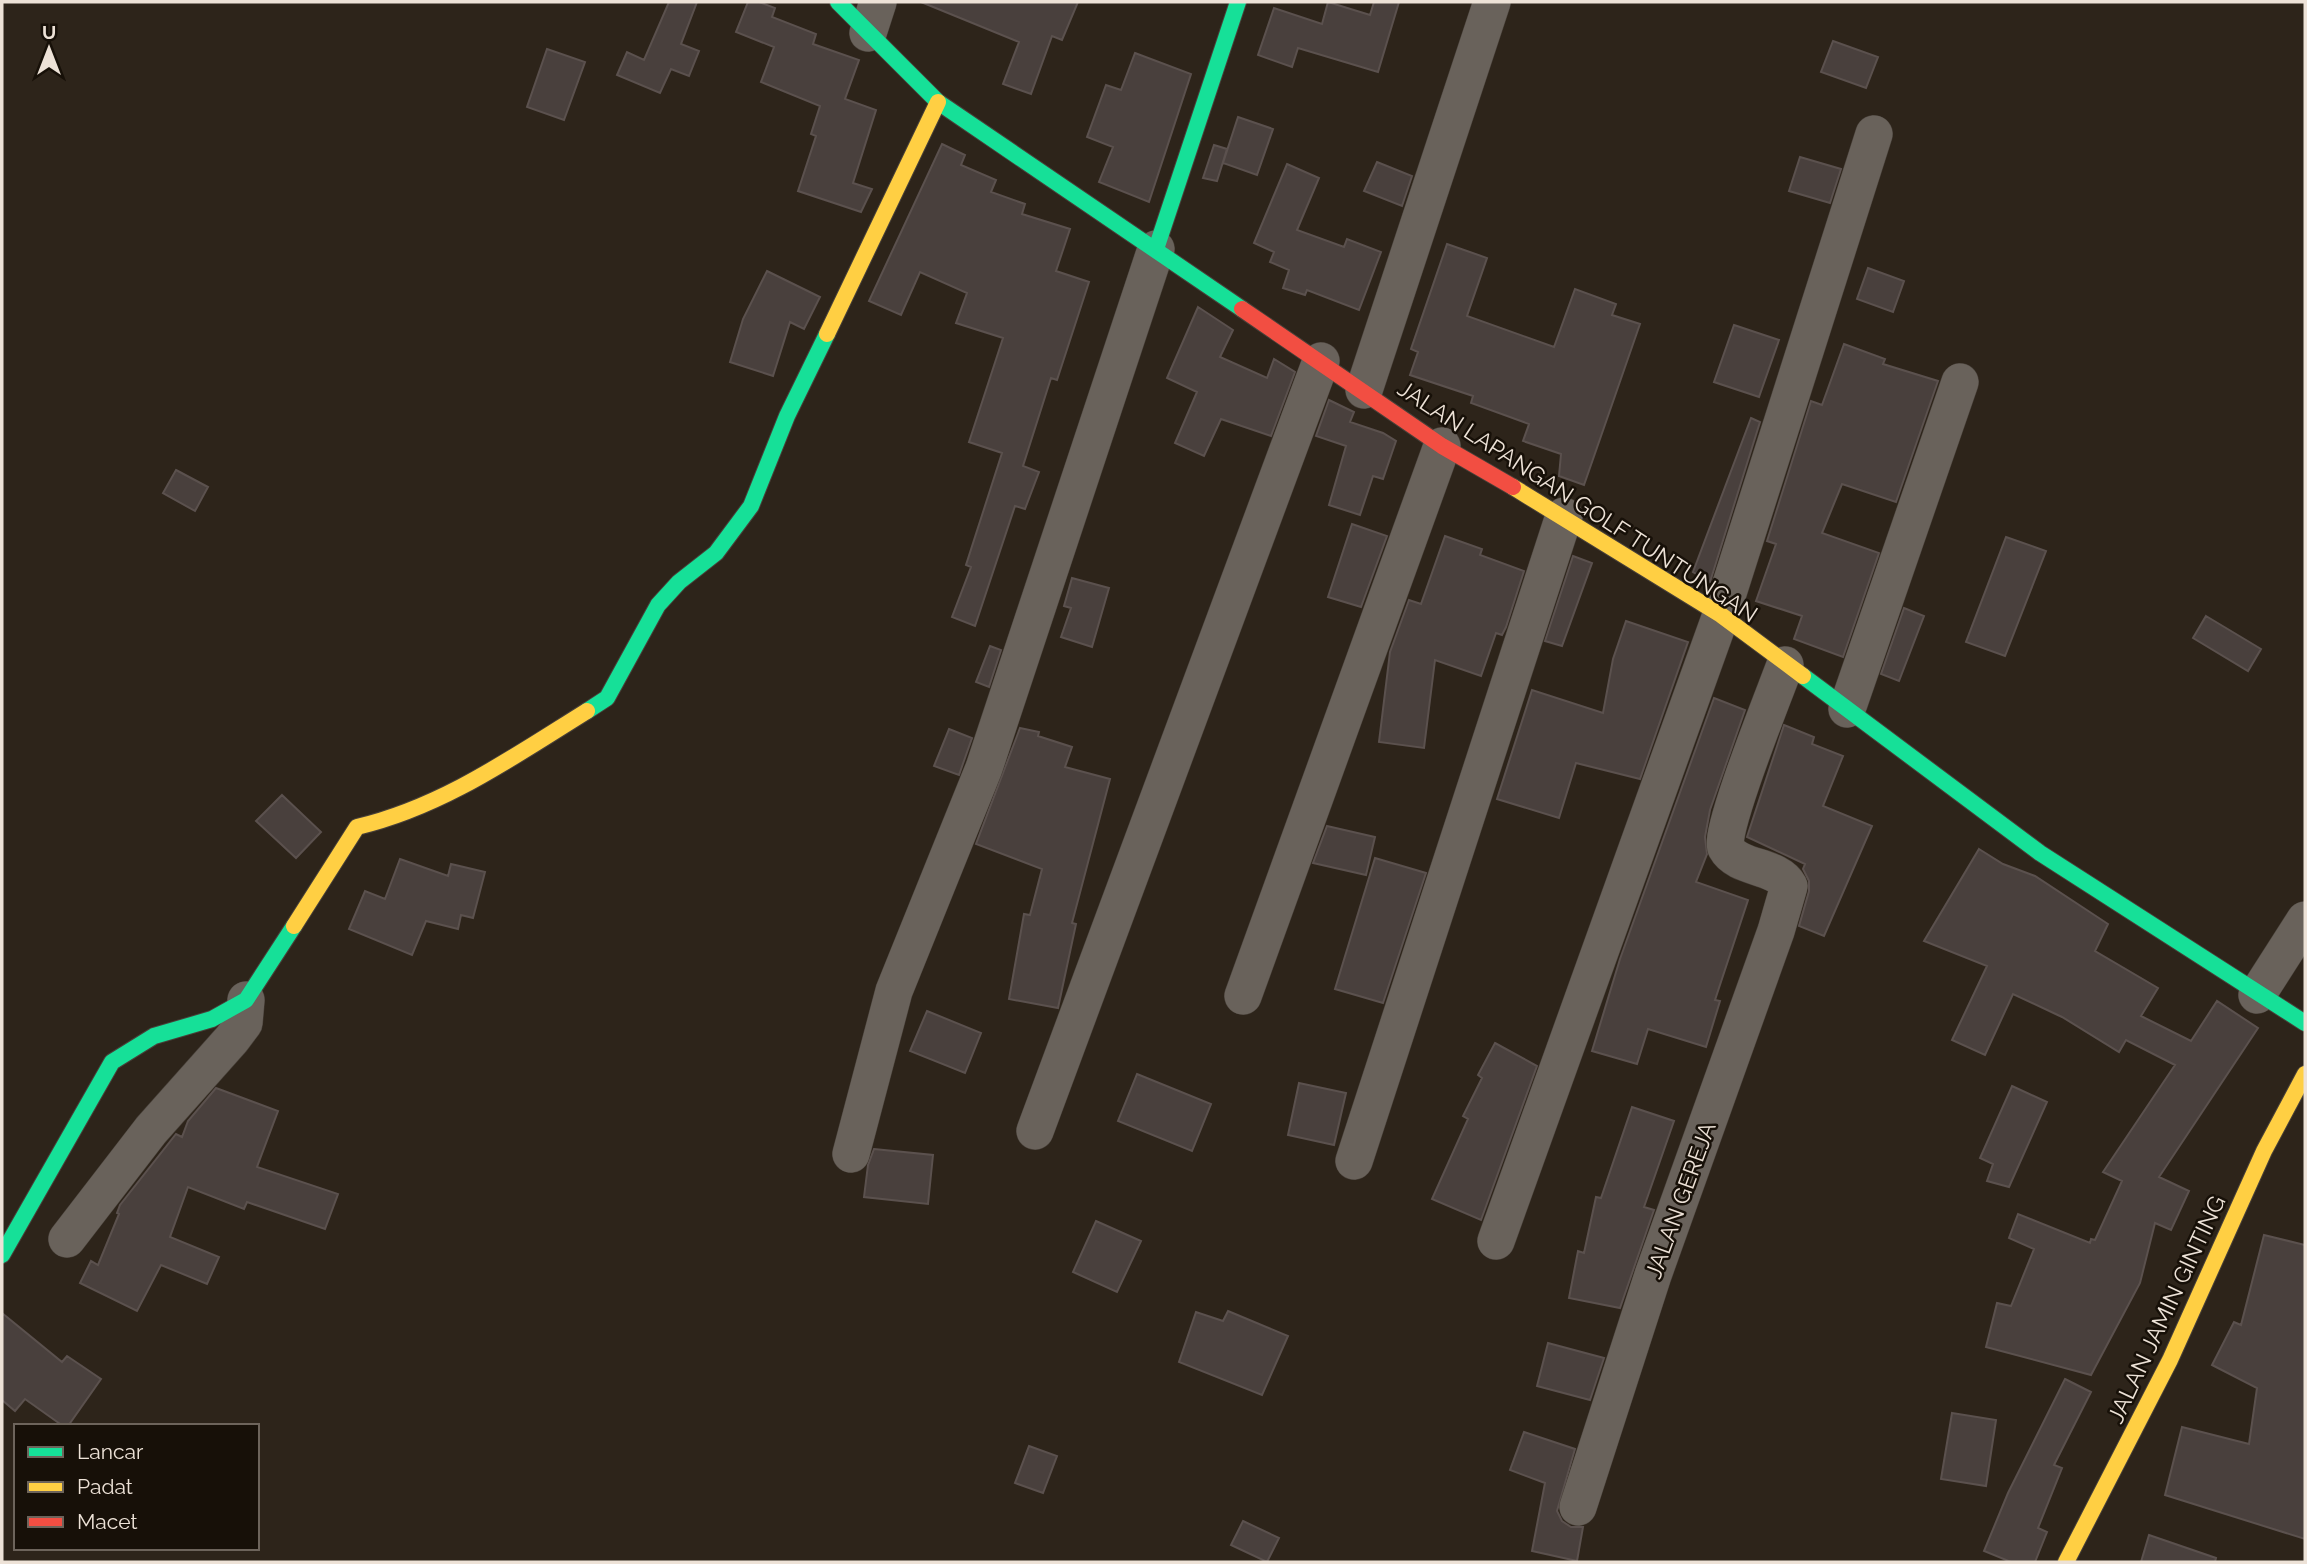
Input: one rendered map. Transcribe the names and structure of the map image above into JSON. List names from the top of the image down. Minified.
{"streets":{"main road":["JALAN LAPANGAN GOLF TUNTUNGAN","JALAN JAMIN GINTING"],"street":["JALAN GEREJA"]},"crossings":[["JALAN LAPANGAN GOLF TUNTUNGAN","JALAN GEREJA"]],"legend":["Lancar","Padat","Macet"],"north":"top"}
